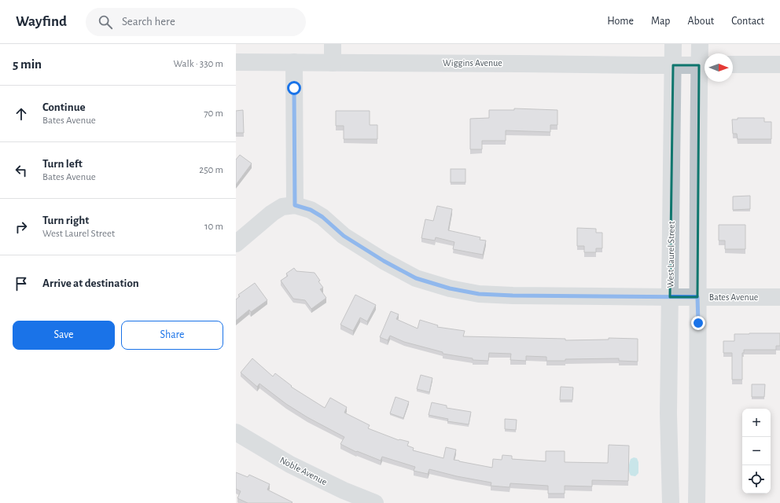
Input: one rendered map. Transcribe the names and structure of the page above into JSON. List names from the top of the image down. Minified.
{"streets":{"street":["Wiggins Avenue","West Laurel Street","Bates Avenue","Noble Avenue"]},"crossings":[["Wiggins Avenue","West Laurel Street"],["West Laurel Street","Bates Avenue"]],"north":"right","page":{"header":"Wayfind","search":"Search here","nav":["Home","Map","About","Contact"],"heading":["5 min","Walk · 330 m"],"list":[["Continue","Bates Avenue","70 m"],["Turn left","Bates Avenue","250 m"],["Turn right","West Laurel Street","10 m"],"Arrive at destination"],"buttons":["Save","Share"],"map_buttons":["+","−"]}}
